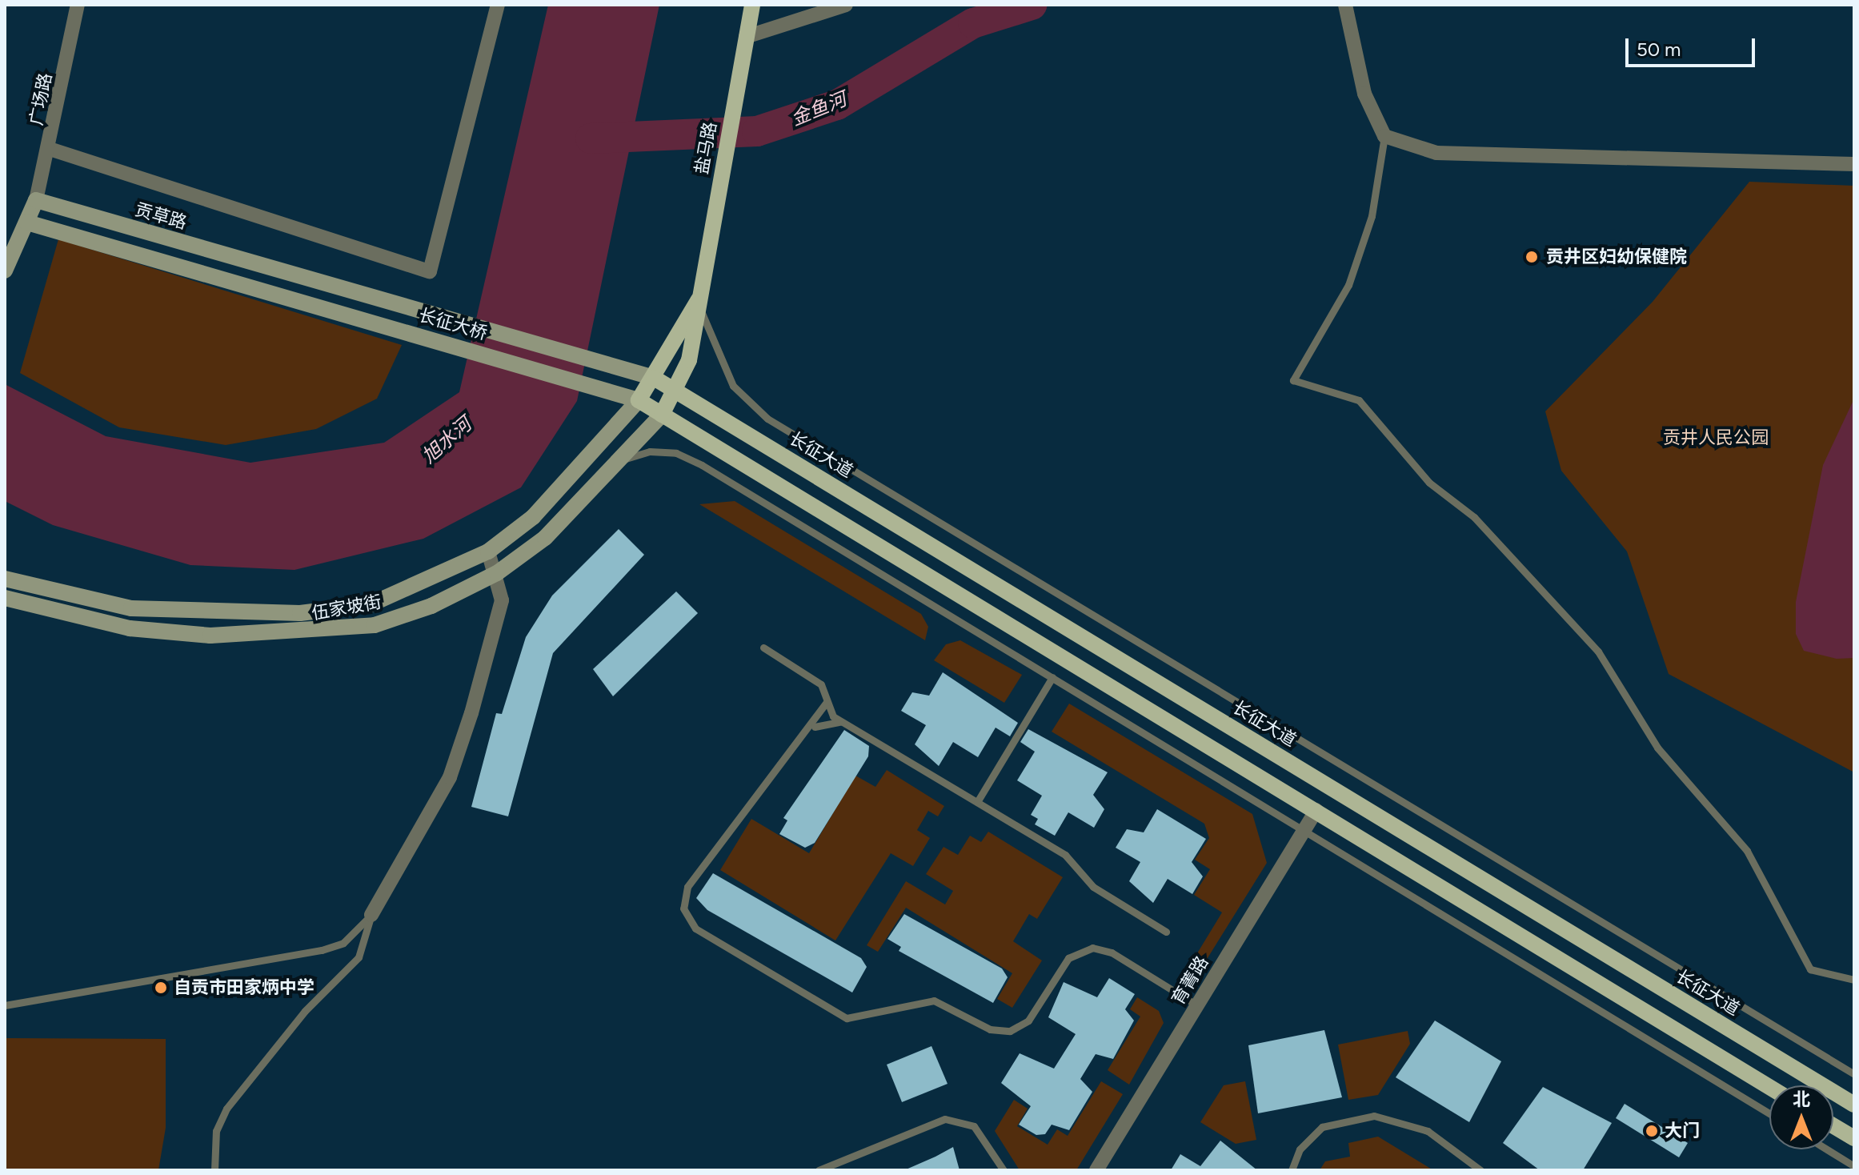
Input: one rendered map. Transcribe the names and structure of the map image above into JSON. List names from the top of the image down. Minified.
{"streets":{"main road":["盐马路","长征大道"],"street":["广场路","贡草路","长征大桥","伍家坡街","育菁路"]},"crossings":[["广场路","贡草路"],["盐马路","长征大道"],["贡草路","长征大桥"],["长征大桥","长征大道"],["长征大桥","伍家坡街"]],"water":["金鱼河","旭水河"],"parks":["贡井人民公园"],"places":["贡井区妇幼保健院","自贡市田家炳中学","大门"],"scale_bar":"50 m","north":"top"}
